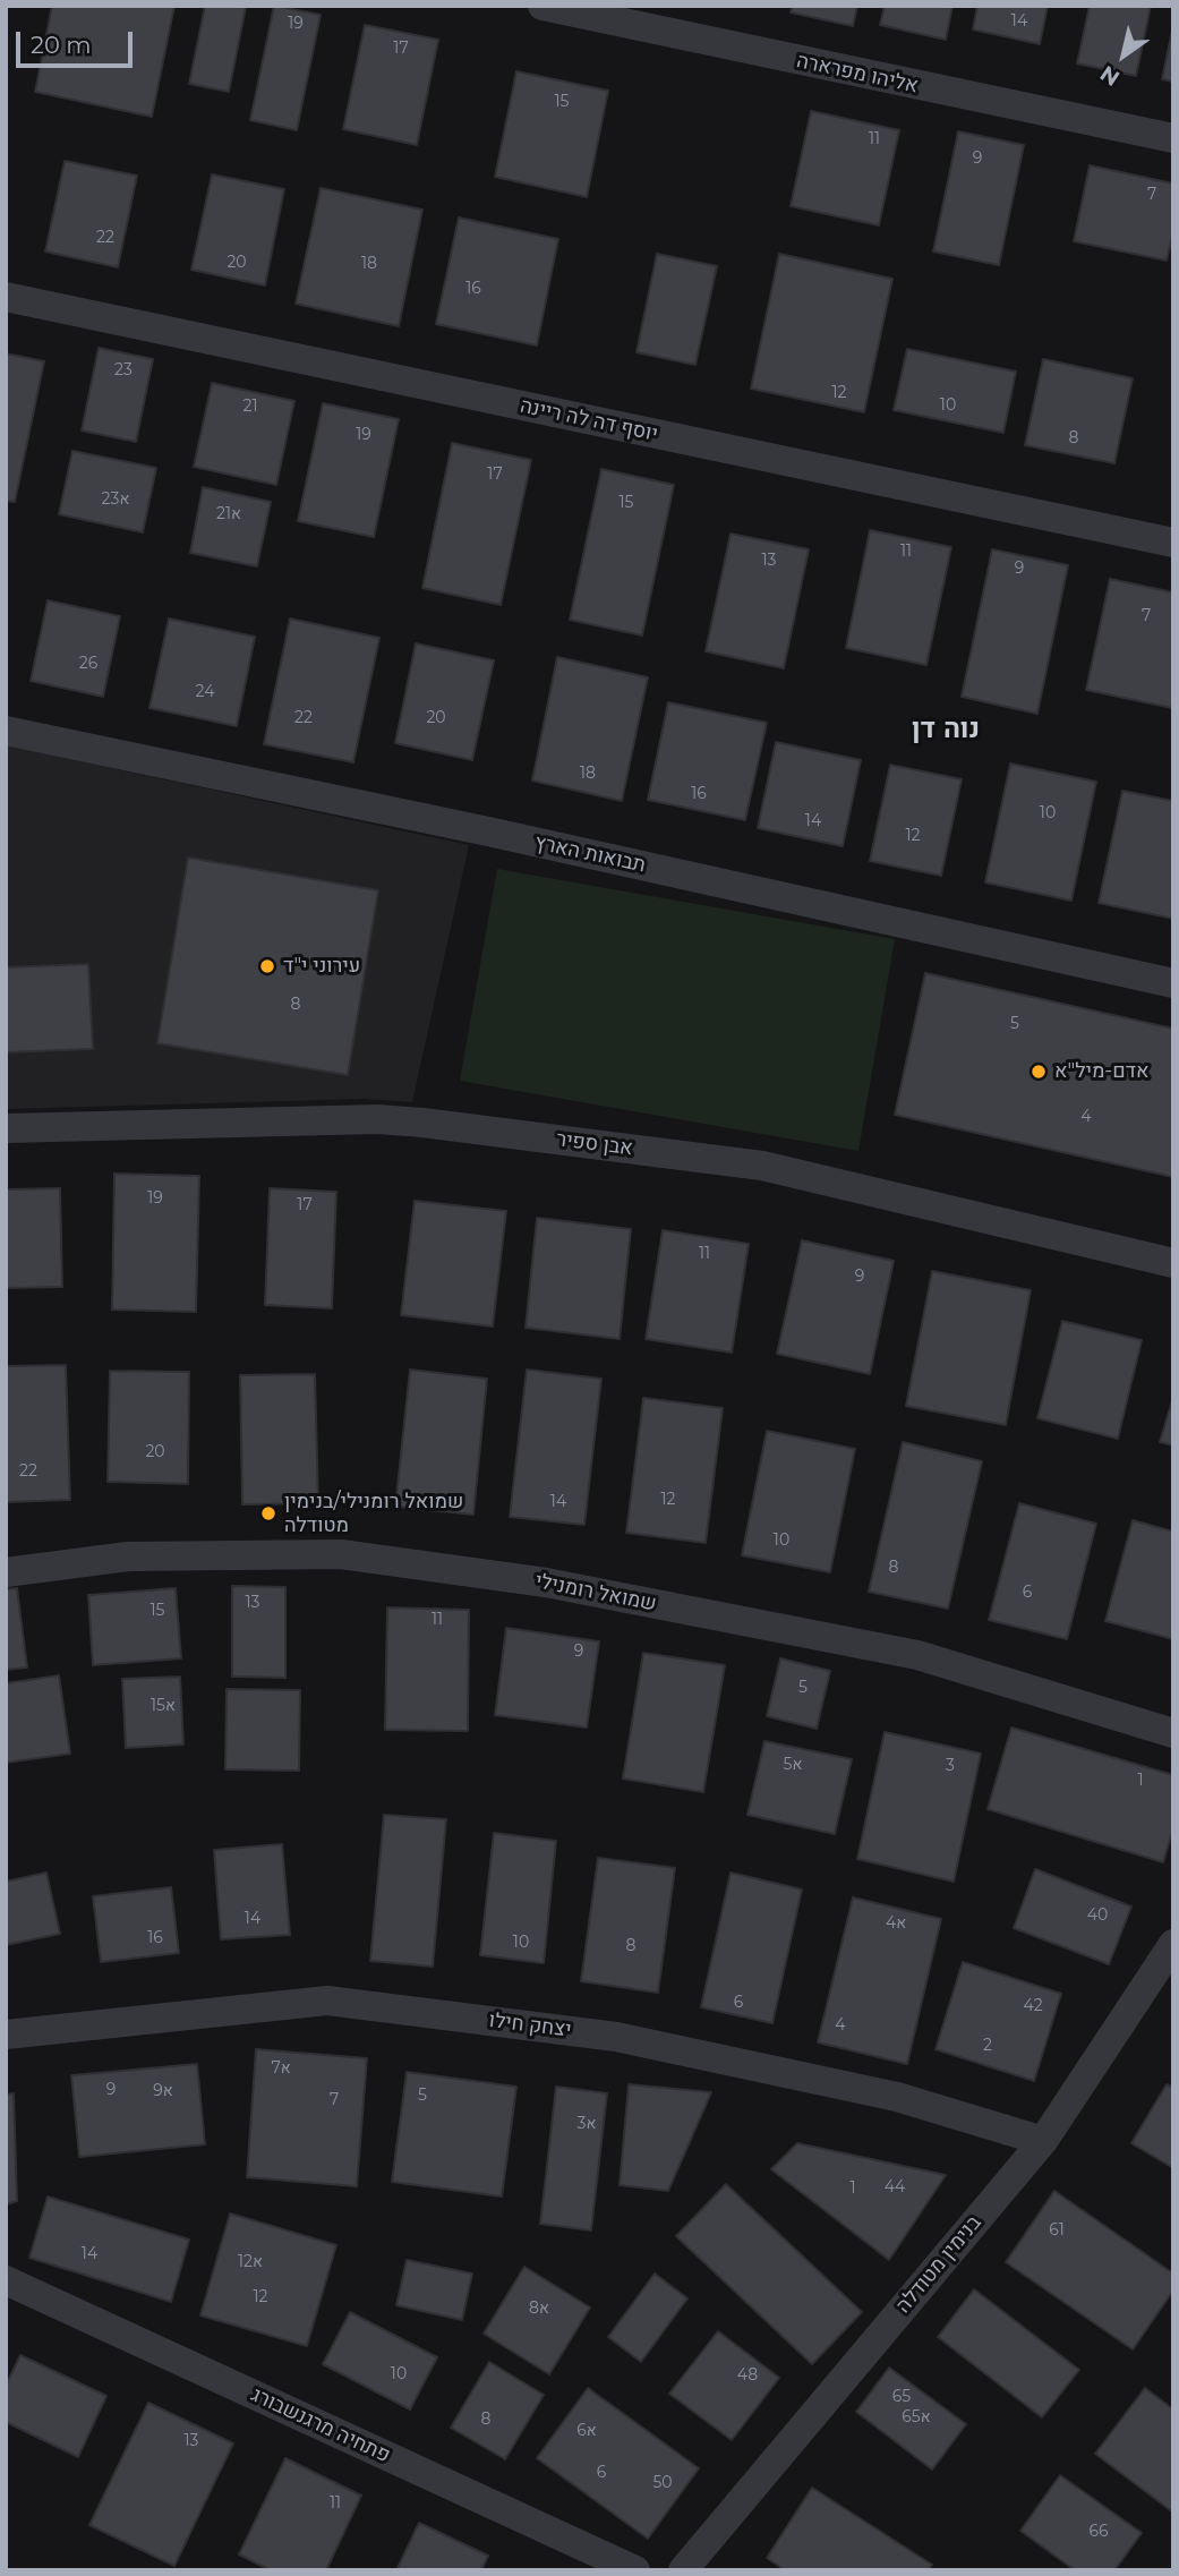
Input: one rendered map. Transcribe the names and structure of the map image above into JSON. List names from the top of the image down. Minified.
{"streets":{"street":["אליהו מפרארה","יוסף דה לה ריינה","תבואות הארץ","אבן ספיר","שמואל רומנילי","יצחק חילו","בנימין מטודלה","פתחיה מרגנשבורג"]},"crossings":[["יצחק חילו","בנימין מטודלה"]],"districts":["נוה דן"],"places":["עירוני י\"ד","אדם-מיל\"א","שמואל רומנילי/בנימין מטודלה"],"house_numbers":["14","19","17","15","11","9","7","22","20","18","16","23","12","10","21","19","8","17","23א","15","21א","11","13","9","7","26","24","22","20","18","16","10","14","12","8","5","4","19","17","11","9","20","22","12","14","10","8","6","13","15","11","9","5","15א","5א","3","1","40","14","4א","16","10","8","6","42","4","2","7א","9","9א","5","7","3א","44","1","61","14","12א","12","8א","10","48","65","65א","8","6א","13","6","50","11","66"],"scale_bar":"20 m","north":"bottom left"}
